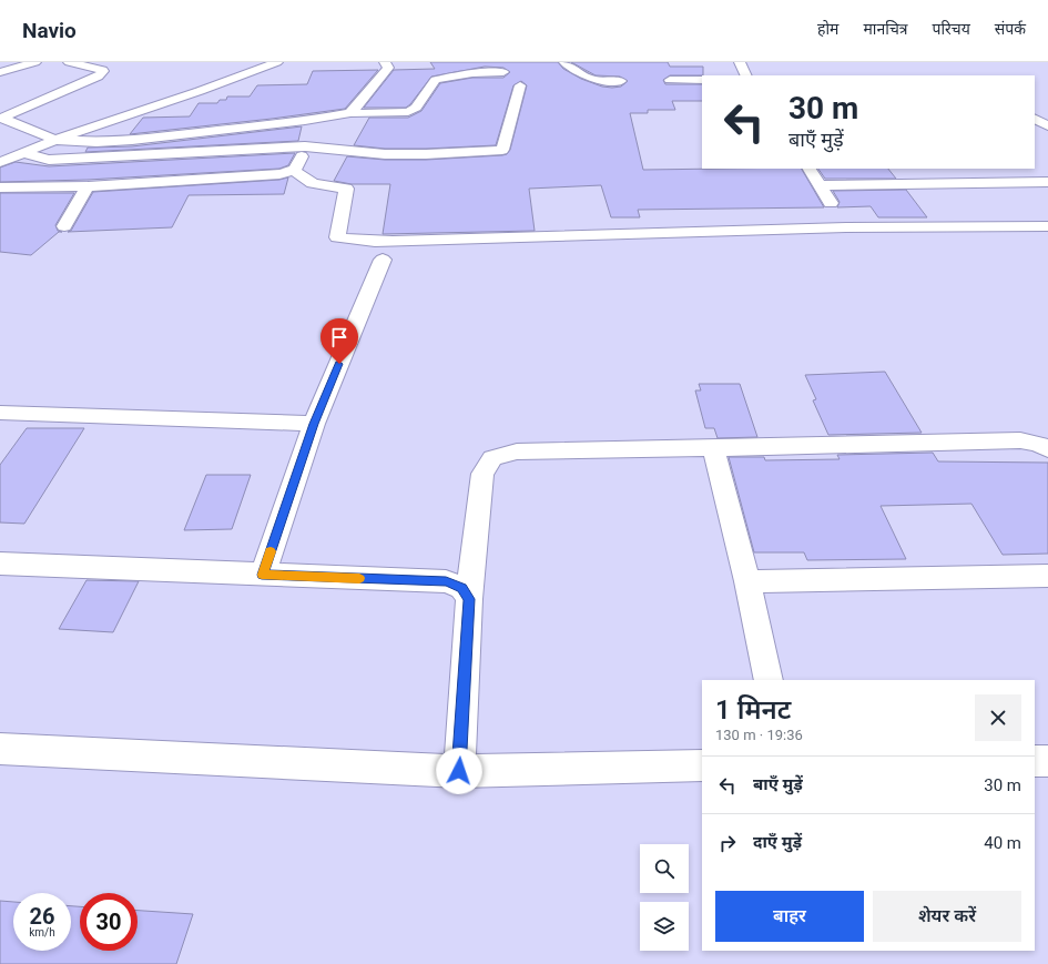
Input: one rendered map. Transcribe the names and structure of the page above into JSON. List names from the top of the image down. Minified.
{"page":{"header":"Navio","nav":["होम","मानचित्र","परिचय","संपर्क"],"turn":["30 m","बाएँ मुड़ें"],"heading":["1 मिनट","130 m · 19:36"],"list":[{"name":"बाएँ मुड़ें","value":"30 m"},{"name":"दाएँ मुड़ें","value":"40 m"}],"buttons":["बाहर","शेयर करें"],"speed":"26 km/h","limit":"30"}}
